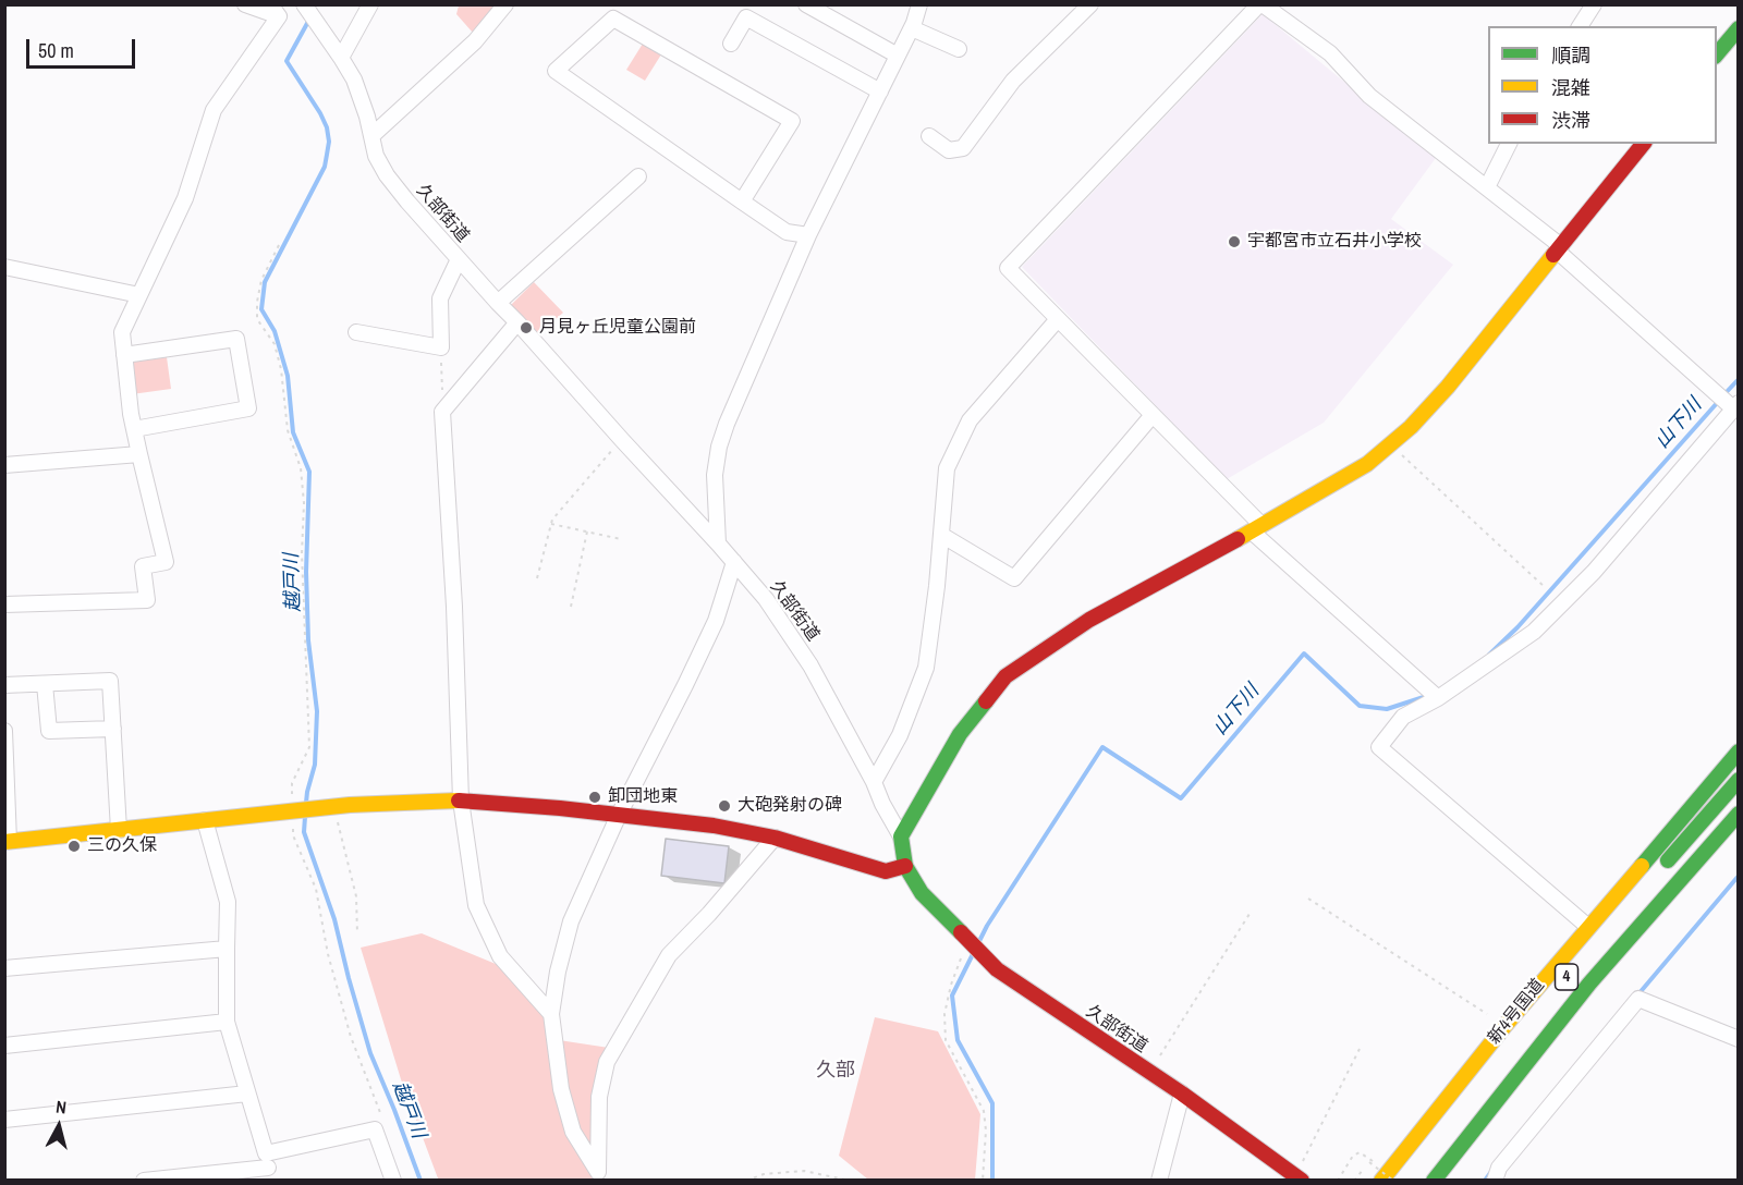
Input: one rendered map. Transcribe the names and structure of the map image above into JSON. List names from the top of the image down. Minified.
{"streets":{"main road":["久部街道","4"]},"districts":["久部"],"water":["山下川","越戸川"],"places":["宇都宮市立石井小学校","月見ヶ丘児童公園前","卸団地東","大砲発射の碑","三の久保"],"legend":["順調","混雑","渋滞"],"scale_bar":"50 m","north":"top"}
